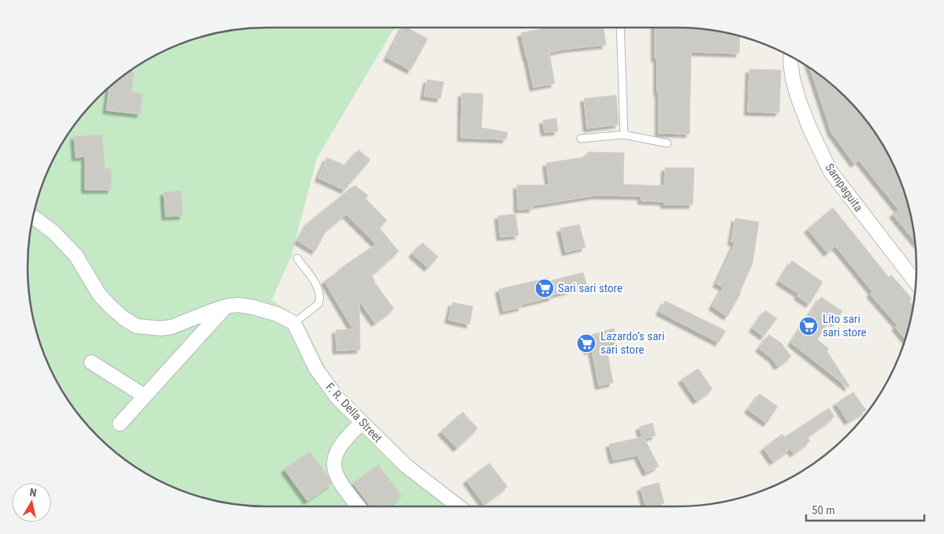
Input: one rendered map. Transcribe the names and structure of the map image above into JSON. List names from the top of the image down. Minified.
{"streets":{"street":["Sampaguita","F. R. Della Street"]},"places":{"supermarket":["Sari sari store","Lito sari sari store","Lazardo’s sari sari store"]},"scale_bar":"50 m","north":"top"}
